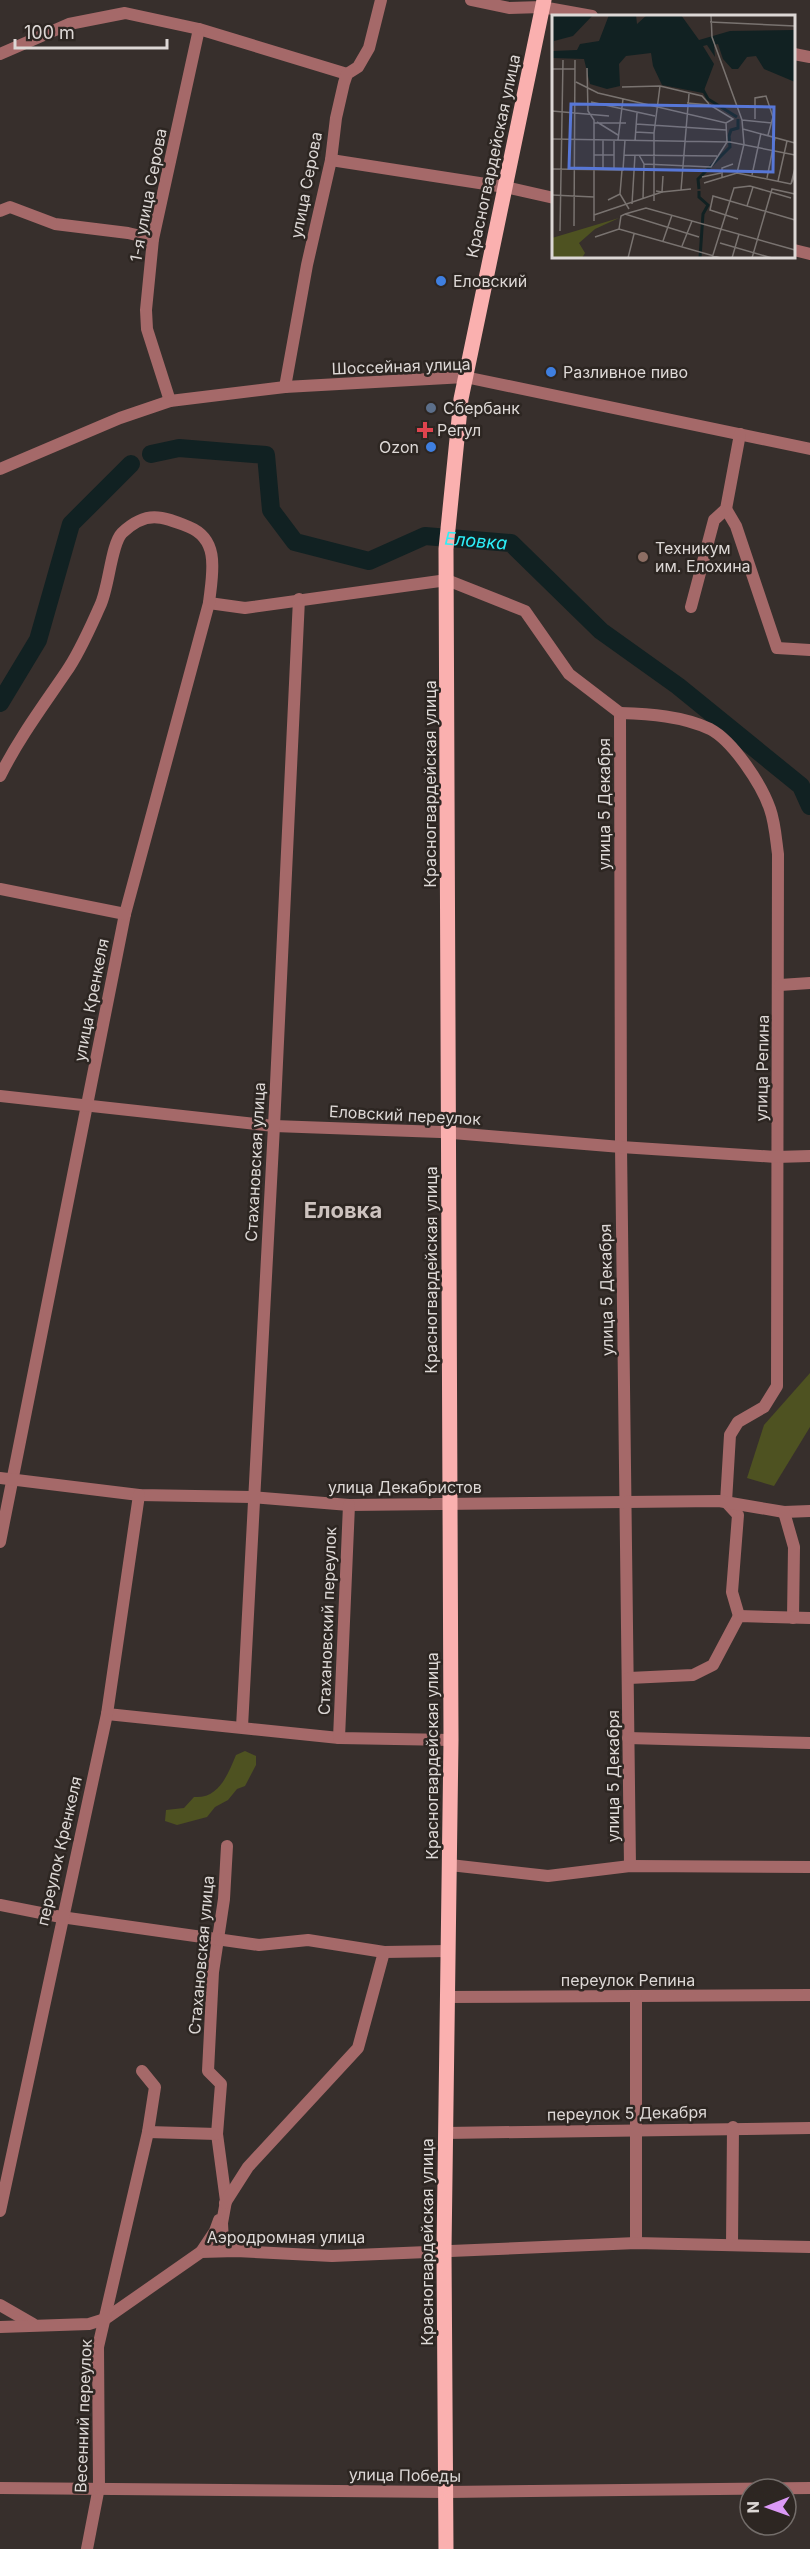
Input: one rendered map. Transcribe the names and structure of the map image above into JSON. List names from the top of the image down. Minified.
{"streets":{"main road":["Красногвардейская улица"],"street":["улица Серова","1-я улица Серова","Шоссейная улица","улица 5 Декабря","улица Кренкеля","улица Репина","Еловский переулок","Стахановская улица","улица Декабристов","Стахановский переулок","переулок Кренкеля","переулок Репина","переулок 5 Декабря","Аэродромная улица","Весенний переулок","улица Победы"]},"crossings":[["Красногвардейская улица","Шоссейная улица"],["Красногвардейская улица","Еловский переулок"],["Красногвардейская улица","улица Декабристов"],["Красногвардейская улица","переулок Репина"],["Красногвардейская улица","переулок 5 Декабря"],["Красногвардейская улица","Аэродромная улица"],["Красногвардейская улица","улица Победы"],["улица Серова","Шоссейная улица"],["1-я улица Серова","Шоссейная улица"],["улица 5 Декабря","улица Репина"],["улица 5 Декабря","Еловский переулок"],["улица 5 Декабря","улица Декабристов"],["улица Кренкеля","Еловский переулок"],["улица Кренкеля","улица Декабристов"],["улица Репина","Еловский переулок"],["улица Репина","улица Декабристов"],["Еловский переулок","Стахановская улица"],["Стахановская улица","улица Декабристов"],["улица Декабристов","Стахановский переулок"],["улица Декабристов","переулок Кренкеля"],["Аэродромная улица","Весенний переулок"],["Весенний переулок","улица Победы"]],"districts":["Еловка"],"water":["Еловка"],"places":{"other":["Еловский","Разливное пиво","Сбербанк","Ozon","Техникум им. Елохина"],"health":["Регул"]},"scale_bar":"100 m","north":"left"}
